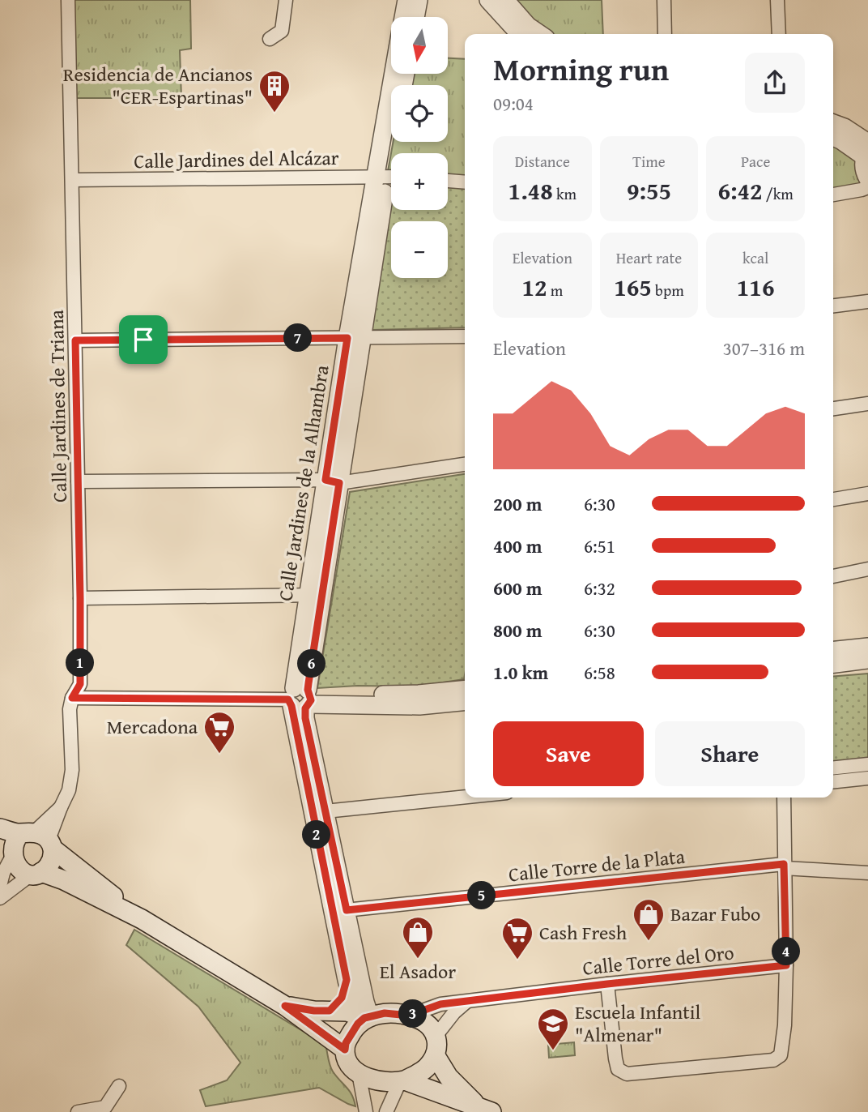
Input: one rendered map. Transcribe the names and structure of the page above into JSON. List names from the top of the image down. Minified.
{"streets":{"street":["Calle Jardines del Alcázar","Calle Jardines de Triana","Calle Jardines de la Alhambra","Calle Torre de la Plata","Calle Torre del Oro"]},"crossings":[["Calle Jardines del Alcázar","Calle Jardines de Triana"],["Calle Jardines del Alcázar","Calle Jardines de la Alhambra"],["Calle Jardines de la Alhambra","Calle Torre de la Plata"],["Calle Jardines de la Alhambra","Calle Torre del Oro"]],"places":{"building":["Residencia de Ancianos \"CER-Espartinas\""],"supermarket":["Mercadona","Cash Fresh"],"shop":["Bazar Fubo","El Asador"],"school or university":["Escuela Infantil \"Almenar\""]},"north":"bottom","page":{"map_buttons":["+","−"],"heading":["Morning run","09:04"],"stats":[["Distance","1.48 km"],["Time","9:55"],["Pace","6:42 /km"],["Elevation","12 m"],["Heart rate","165 bpm"],["kcal","116"]],"pins":["7","1","6","2","5","4","3"],"chart":["Elevation","307–316 m"],"list":[{"name":"200 m","note":"6:30"},{"name":"400 m","note":"6:51"},{"name":"600 m","note":"6:32"},{"name":"800 m","note":"6:30"},{"name":"1.0 km","note":"6:58"}],"buttons":["Save","Share"]}}
